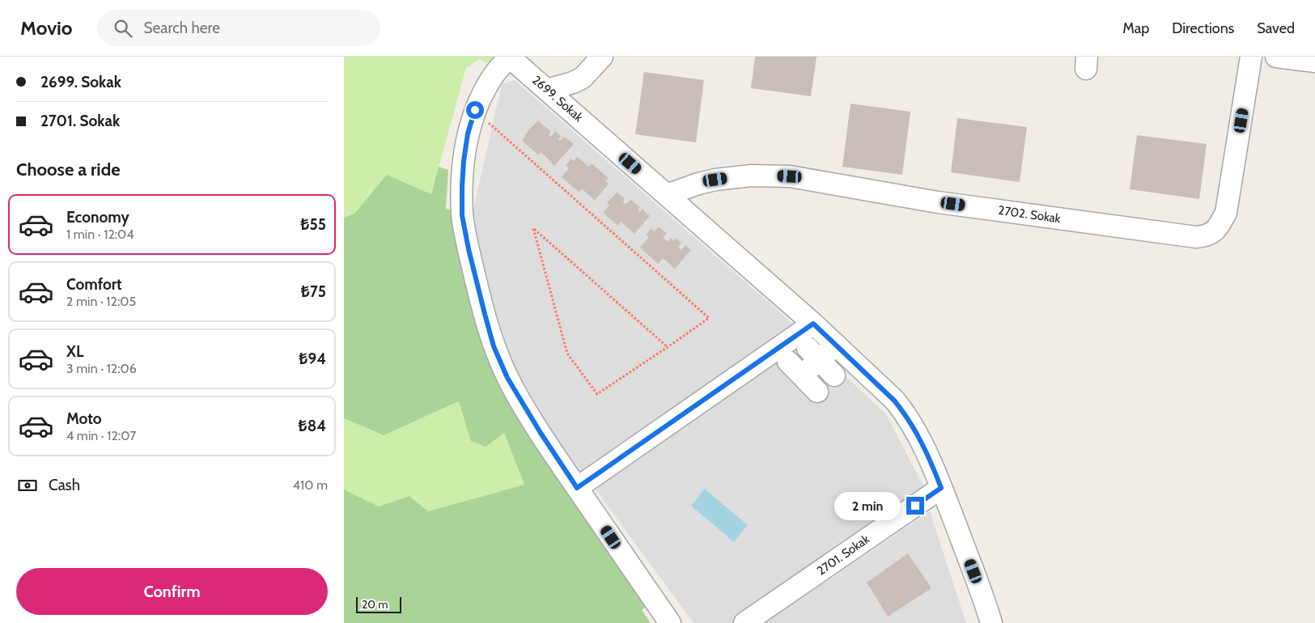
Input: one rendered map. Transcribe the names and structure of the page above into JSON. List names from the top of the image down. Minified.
{"streets":{"street":["2699. Sokak","2702. Sokak","2701. Sokak"]},"crossings":[["2699. Sokak","2702. Sokak"],["2699. Sokak","2701. Sokak"]],"scale_bar":"20 m","page":{"header":"Movio","search":"Search here","nav":["Map","Directions","Saved"],"banner":["2699. Sokak","2701. Sokak"],"heading":"Choose a ride","list":[{"name":"Economy","note":"1 min · 12:04","value":"₺55"},{"name":"Comfort","note":"2 min · 12:05","value":"₺75"},{"name":"XL","note":"3 min · 12:06","value":"₺94"},{"name":"Moto","note":"4 min · 12:07","value":"₺84"}],"pay":["Cash","410 m"],"bubble":"2 min","buttons":"Confirm","scale":"20 m"}}
